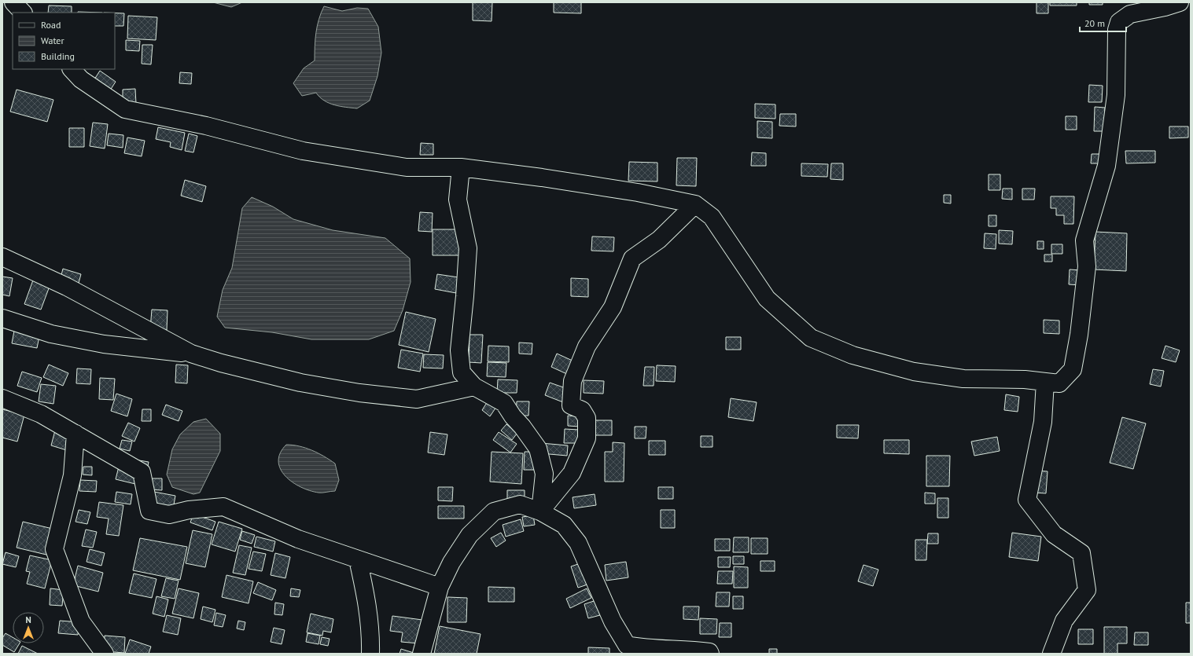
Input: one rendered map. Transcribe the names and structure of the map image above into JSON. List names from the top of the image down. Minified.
{"legend":["Road","Water","Building"],"scale_bar":"20 m","north":"top"}
